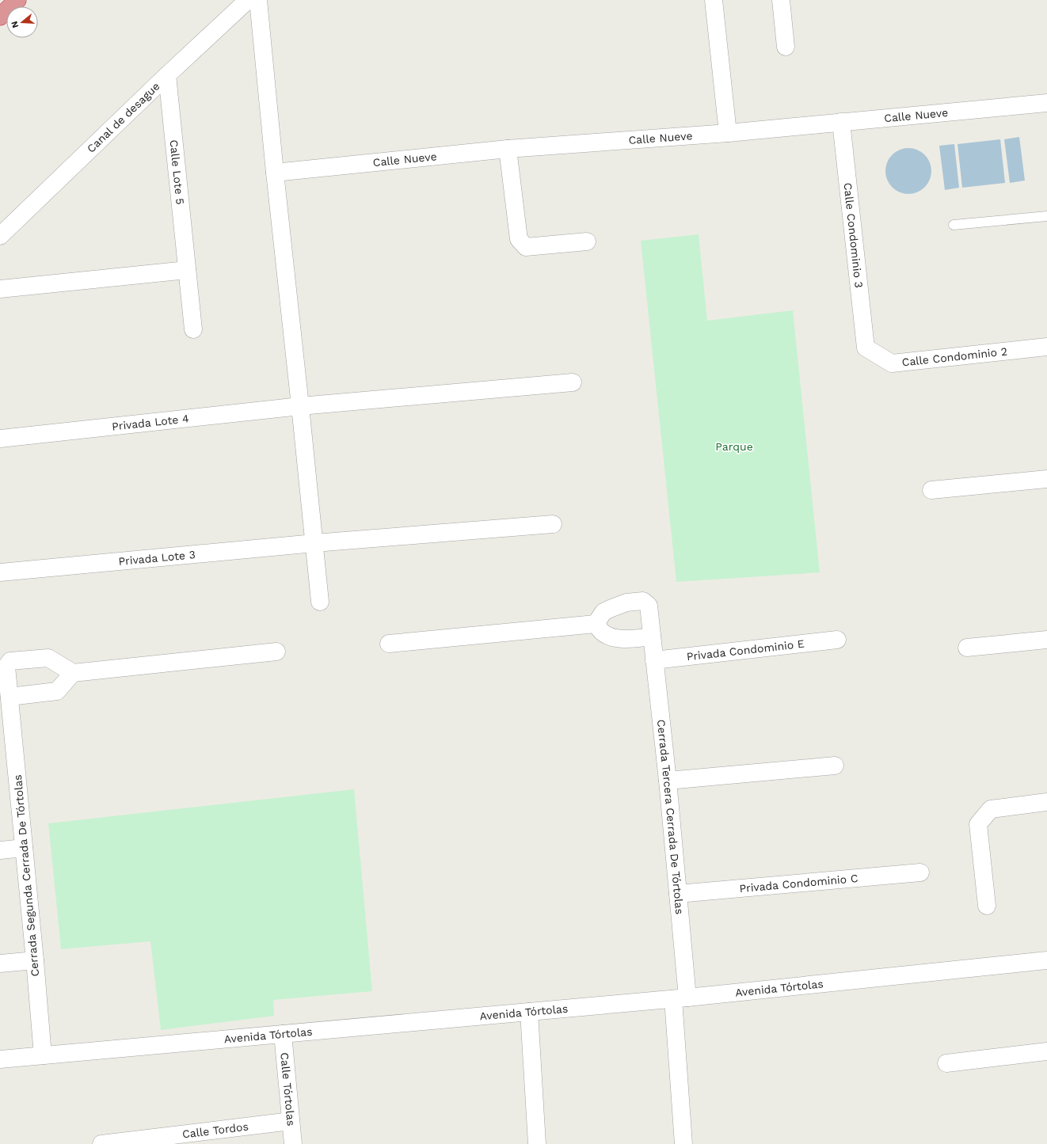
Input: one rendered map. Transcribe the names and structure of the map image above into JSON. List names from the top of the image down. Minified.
{"streets":{"street":["Calle Nueve","Canal de desague","Calle Lote 5","Calle Condominio 3","Calle Condominio 2","Privada Lote 4","Privada Lote 3","Privada Condominio E","Cerrada Tercera Cerrada De Tórtolas","Cerrada Segunda Cerrada De Tórtolas","Privada Condominio C","Avenida Tórtolas","Calle Tórtolas","Calle Tordos"]},"crossings":[["Calle Nueve","Calle Condominio 3"],["Canal de desague","Calle Lote 5"],["Calle Condominio 3","Calle Condominio 2"],["Privada Condominio E","Cerrada Tercera Cerrada De Tórtolas"],["Cerrada Tercera Cerrada De Tórtolas","Privada Condominio C"],["Cerrada Tercera Cerrada De Tórtolas","Avenida Tórtolas"],["Cerrada Segunda Cerrada De Tórtolas","Avenida Tórtolas"],["Avenida Tórtolas","Calle Tórtolas"],["Calle Tórtolas","Calle Tordos"]],"parks":["Parque"],"north":"left"}
